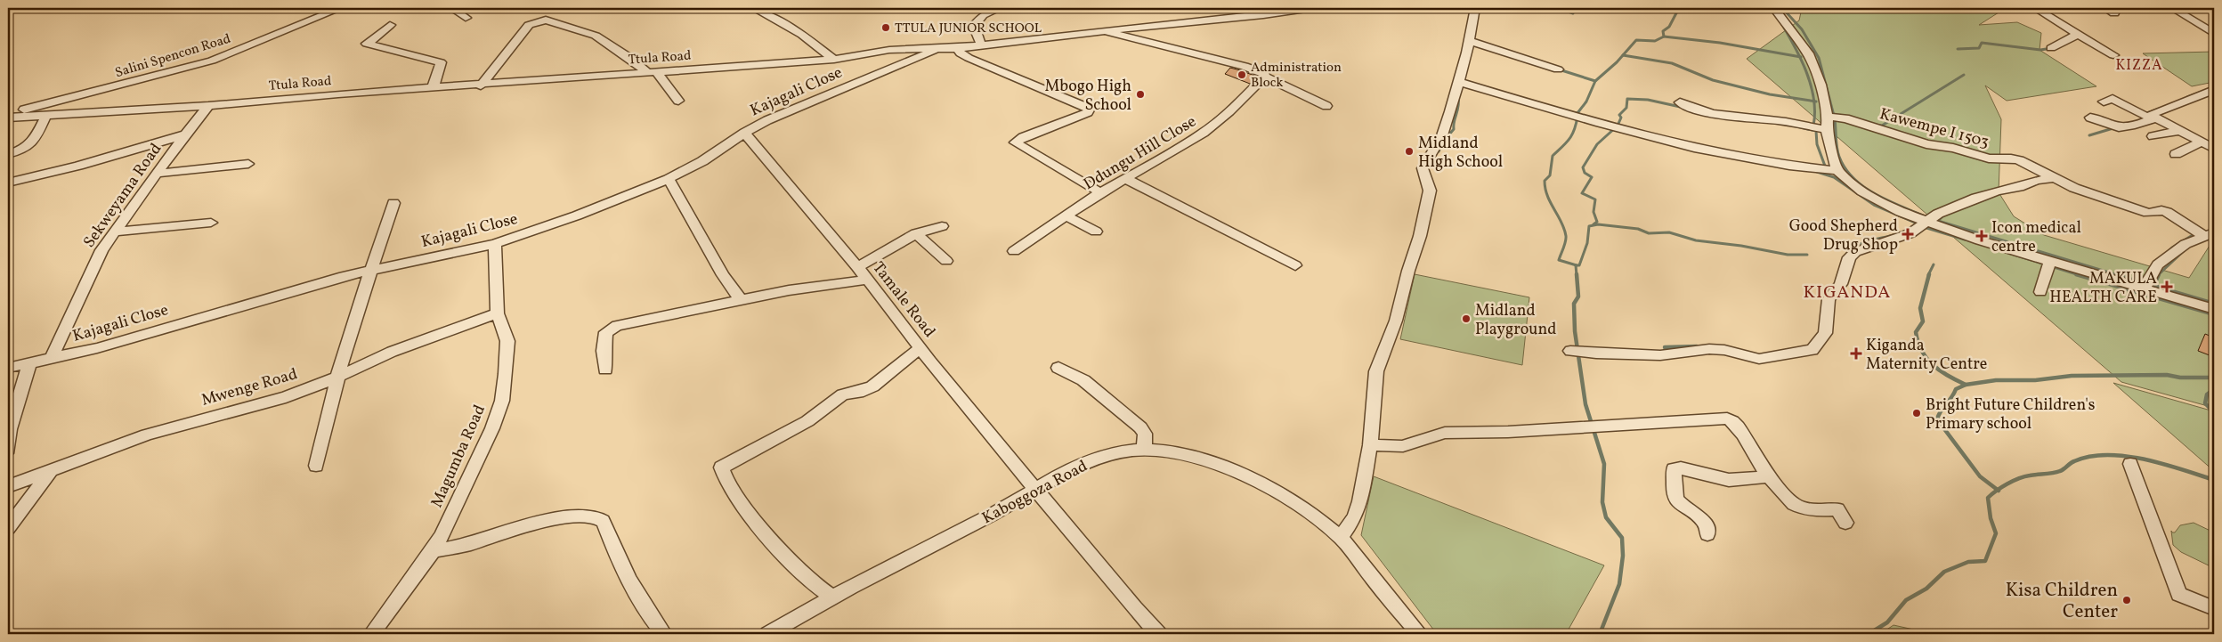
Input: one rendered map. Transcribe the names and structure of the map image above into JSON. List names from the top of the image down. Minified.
{"streets":{"street":["Salini Spencon Road","Ttula Road","Kajagali Close","Kawempe I 1503","Ddungu Hill Close","Sekweyama Road","Tamale Road","Mwenge Road","Magumba Road","Kaboggoza Road"]},"crossings":[["Ttula Road","Kajagali Close"],["Ttula Road","Sekweyama Road"],["Kajagali Close","Sekweyama Road"],["Kajagali Close","Tamale Road"],["Kajagali Close","Magumba Road"],["Tamale Road","Kaboggoza Road"],["Mwenge Road","Magumba Road"]],"districts":["KIZZA","KIGANDA"],"places":{"other":["TTULA JUNIOR SCHOOL","Administration Block","Mbogo High School","Midland High School","Midland Playground","Bright Future Children's Primary school","Kisa Children Center"],"health":["Good Shepherd Drug Shop","Icon medical centre","MAKULA HEALTH CARE","Kiganda Maternity Centre"]}}
